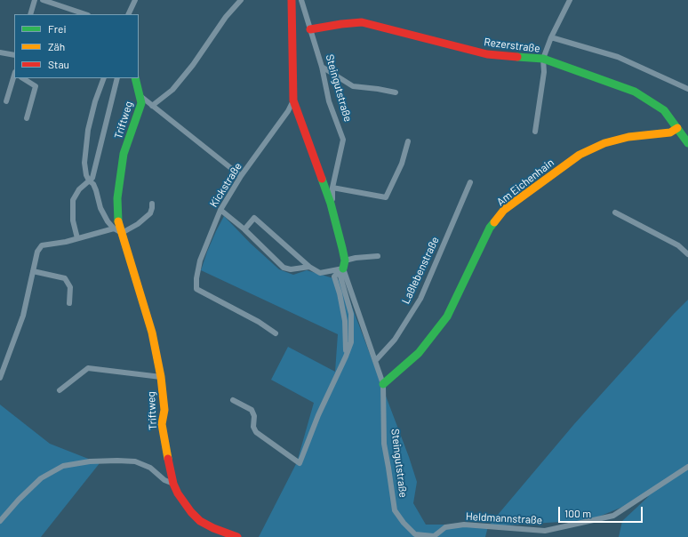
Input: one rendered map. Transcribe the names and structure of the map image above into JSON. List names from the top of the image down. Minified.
{"streets":{"street":["Rezerstraße","Steingutstraße","Triftweg","Am Eichenhain","Kickstraße","Laßlebenstraße","Heldmannstraße"]},"crossings":[["Rezerstraße","Steingutstraße"],["Rezerstraße","Am Eichenhain"],["Steingutstraße","Am Eichenhain"],["Steingutstraße","Kickstraße"],["Steingutstraße","Laßlebenstraße"],["Steingutstraße","Heldmannstraße"]],"legend":["Frei","Zäh","Stau"],"scale_bar":"100 m"}
